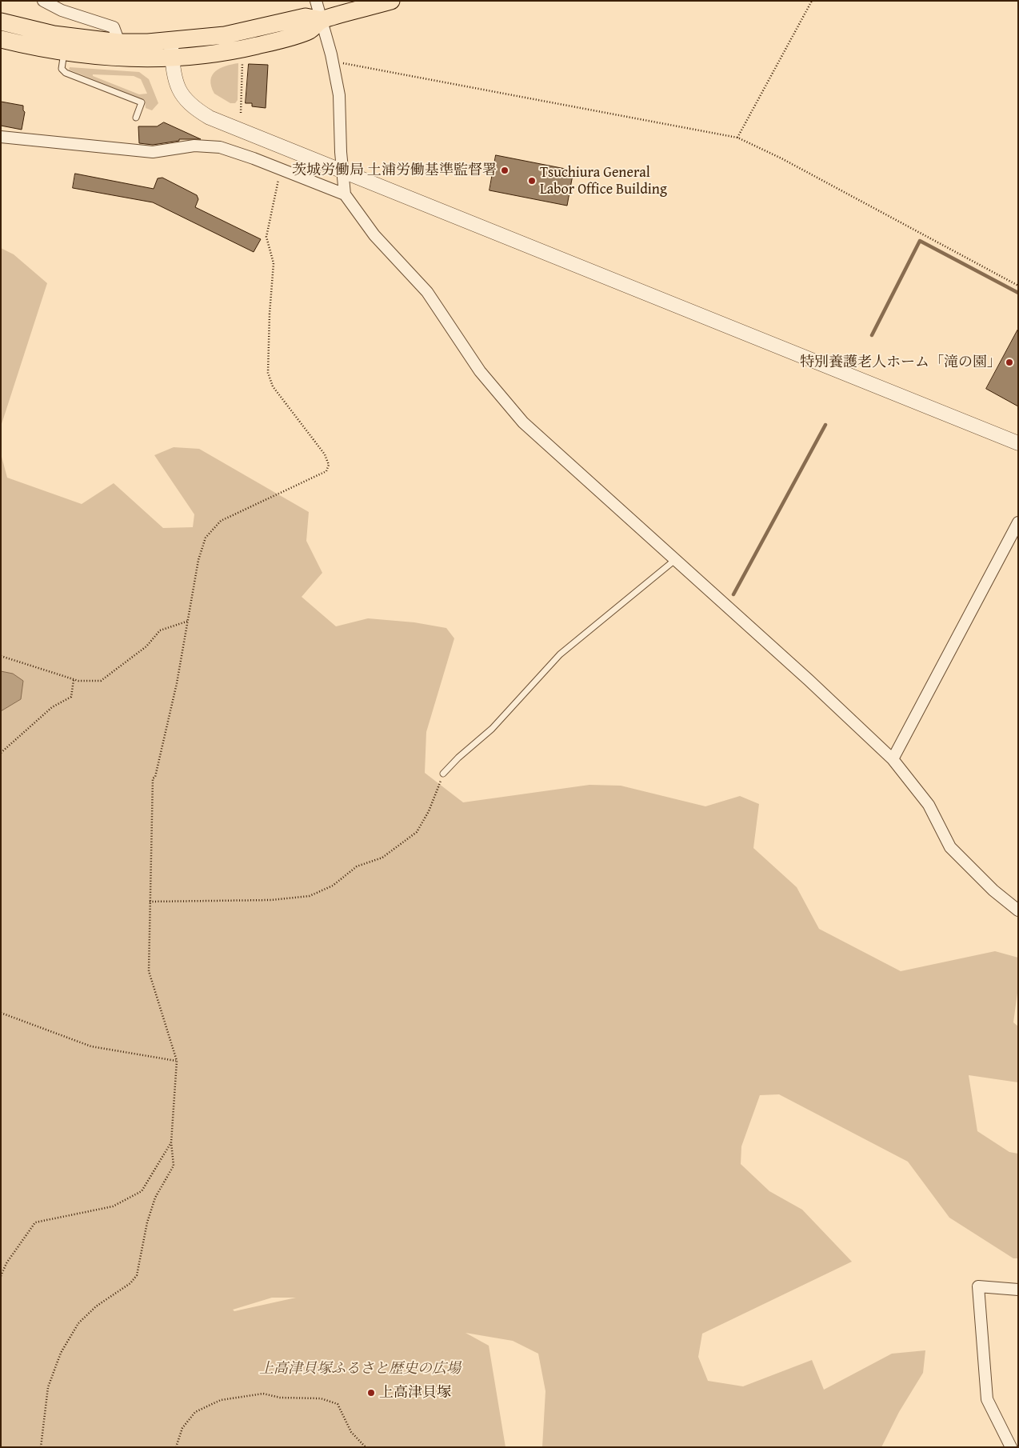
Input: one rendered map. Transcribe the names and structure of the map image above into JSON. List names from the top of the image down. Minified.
{"parks":["上高津貝塚ふるさと歴史の広場"],"places":["茨城労働局 土浦労働基準監督署","Tsuchiura General Labor Office Building","特別養護老人ホーム「滝の園」","上高津貝塚"]}
